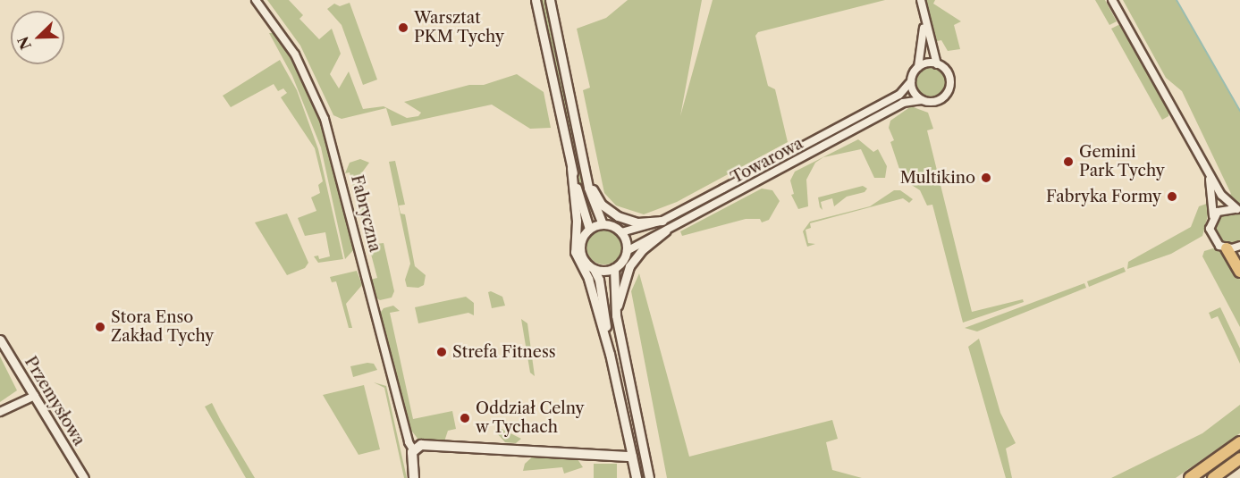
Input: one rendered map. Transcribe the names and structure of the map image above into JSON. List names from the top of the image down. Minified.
{"streets":{"main road":["Fabryczna"],"street":["Towarowa","Przemysłowa"]},"places":["Warsztat PKM Tychy","Gemini Park Tychy","Multikino","Fabryka Formy","Stora Enso Zakład Tychy","Strefa Fitness","Oddział Celny w Tychach"],"north":"bottom left"}
